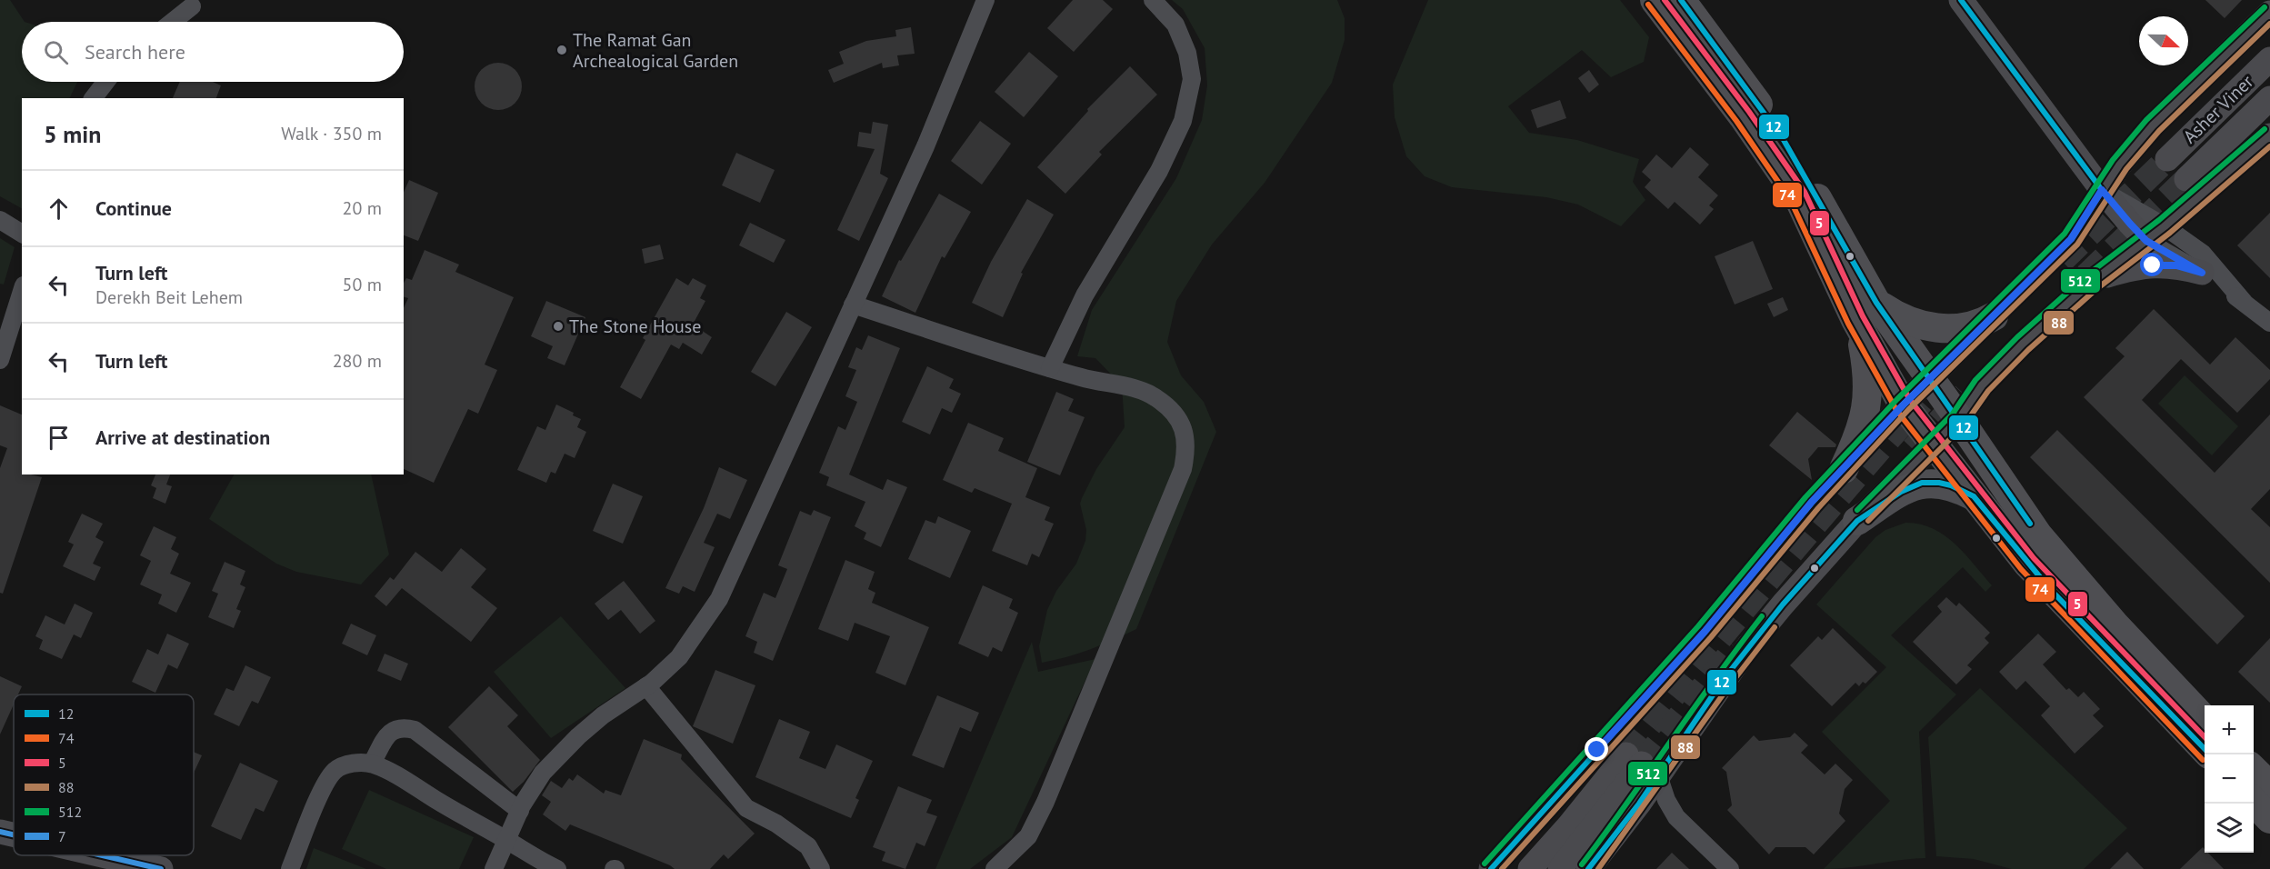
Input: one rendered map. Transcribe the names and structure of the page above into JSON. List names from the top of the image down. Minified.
{"streets":{"main road":["Asher Viner"]},"places":["The Ramat Gan Archealogical Garden","The Stone House"],"lines":["transit line 12","transit line 5","transit line 74","transit line 512","transit line 88","transit line 7"],"legend":["12","74","5","88","512","7"],"north":"right","page":{"search":"Search here","heading":["5 min","Walk · 350 m"],"list":[["Continue","20 m"],["Turn left","Derekh Beit Lehem","50 m"],["Turn left","280 m"],"Arrive at destination"],"map_buttons":["+","−"]}}
